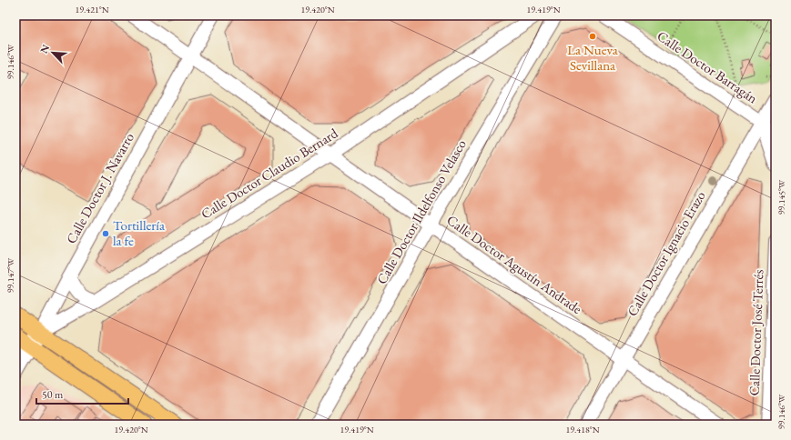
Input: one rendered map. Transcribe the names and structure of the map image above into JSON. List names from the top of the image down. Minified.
{"streets":{"street":["Calle Doctor Barragán","Calle Doctor Claudio Bernard","Calle Doctor J. Navarro","Calle Doctor Ildelfonso Velasco","Calle Doctor Ignacio Erazo","Calle Doctor Agustín Andrade","Calle Doctor José Terrés"]},"crossings":[["Calle Doctor Barragán","Calle Doctor Ignacio Erazo"],["Calle Doctor Claudio Bernard","Calle Doctor J. Navarro"],["Calle Doctor Claudio Bernard","Calle Doctor Agustín Andrade"],["Calle Doctor J. Navarro","Calle Doctor Agustín Andrade"],["Calle Doctor Ildelfonso Velasco","Calle Doctor Agustín Andrade"],["Calle Doctor Ignacio Erazo","Calle Doctor Agustín Andrade"]],"places":["La Nueva Sevillana","Tortillería la fe"],"scale_bar":"50 m","north":"top left","coordinates":["19.421°N","19.420°N","19.419°N","99.146°W","99.145°W","99.147°W","19.418°N"]}
